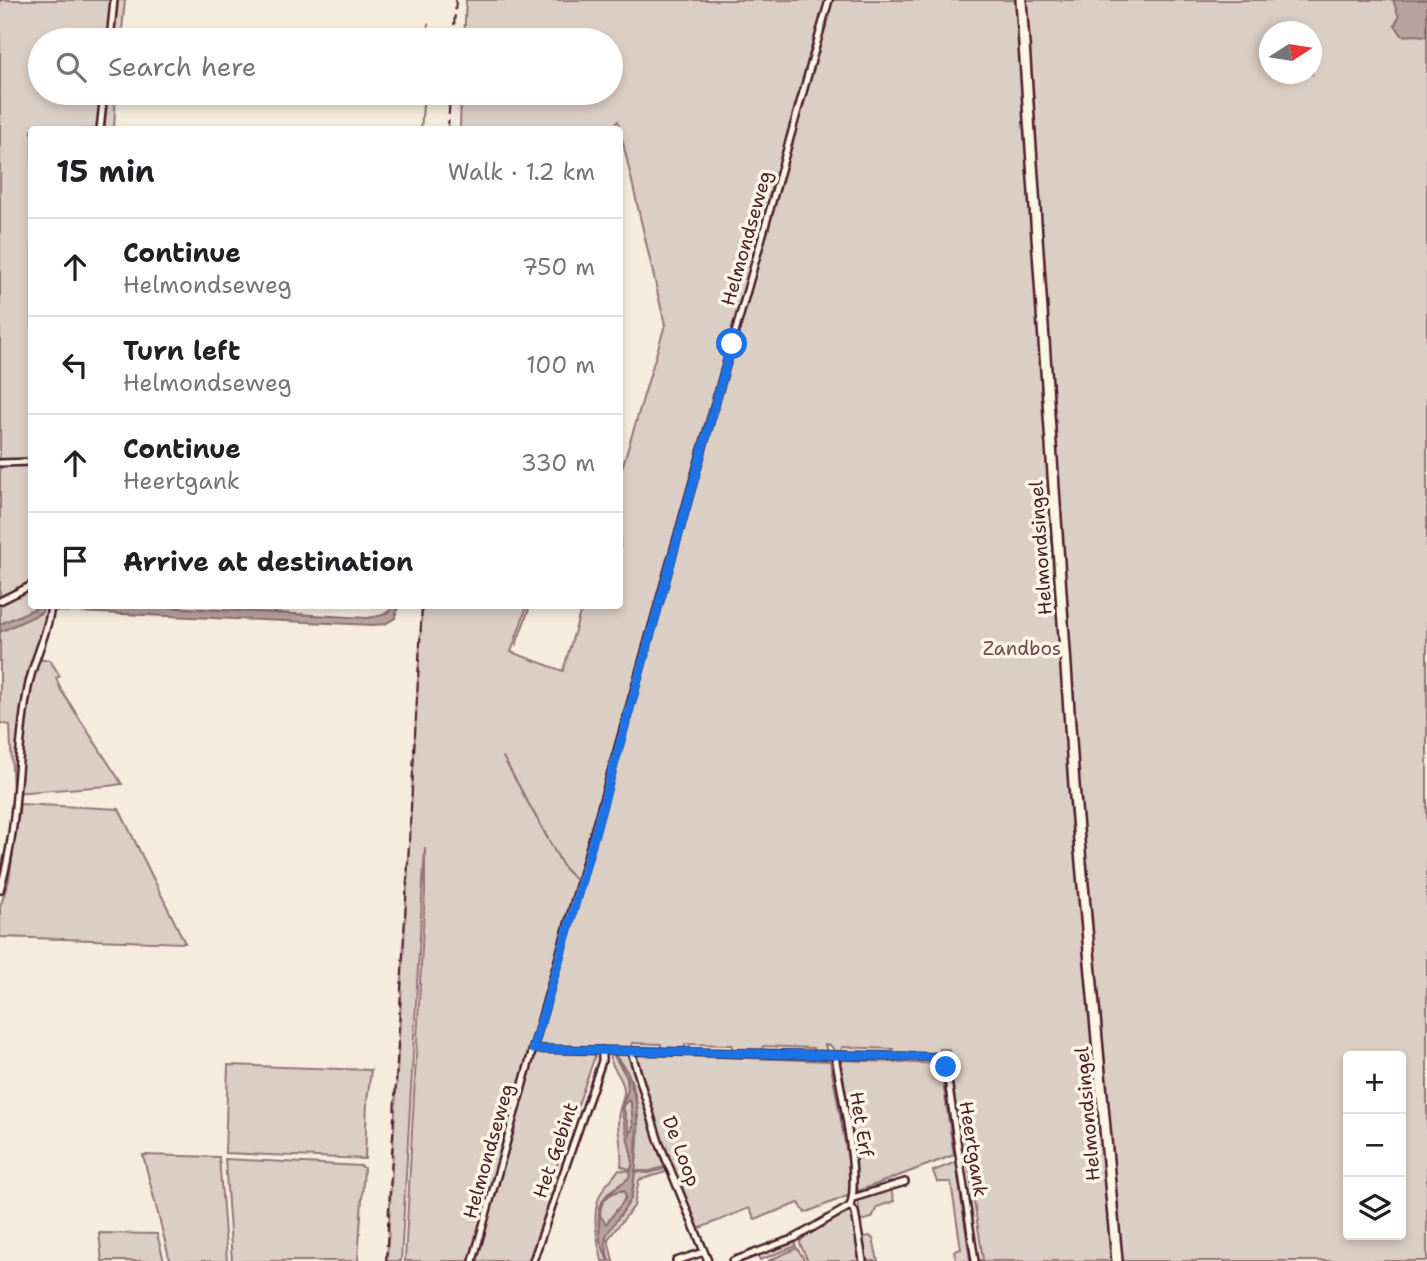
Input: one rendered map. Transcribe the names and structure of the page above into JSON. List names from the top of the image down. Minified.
{"streets":{"main road":["Helmondsingel"],"street":["Helmondseweg","Het Erf","Heertgank","Het Gebint","De Loop"]},"crossings":[["Het Erf","Heertgank"],["Heertgank","De Loop"]],"parks":["Zandbos"],"north":"right","page":{"search":"Search here","heading":["15 min","Walk · 1.2 km"],"list":[["Continue","Helmondseweg","750 m"],["Turn left","Helmondseweg","100 m"],["Continue","Heertgank","330 m"],"Arrive at destination"],"map_buttons":["+","−"]}}
